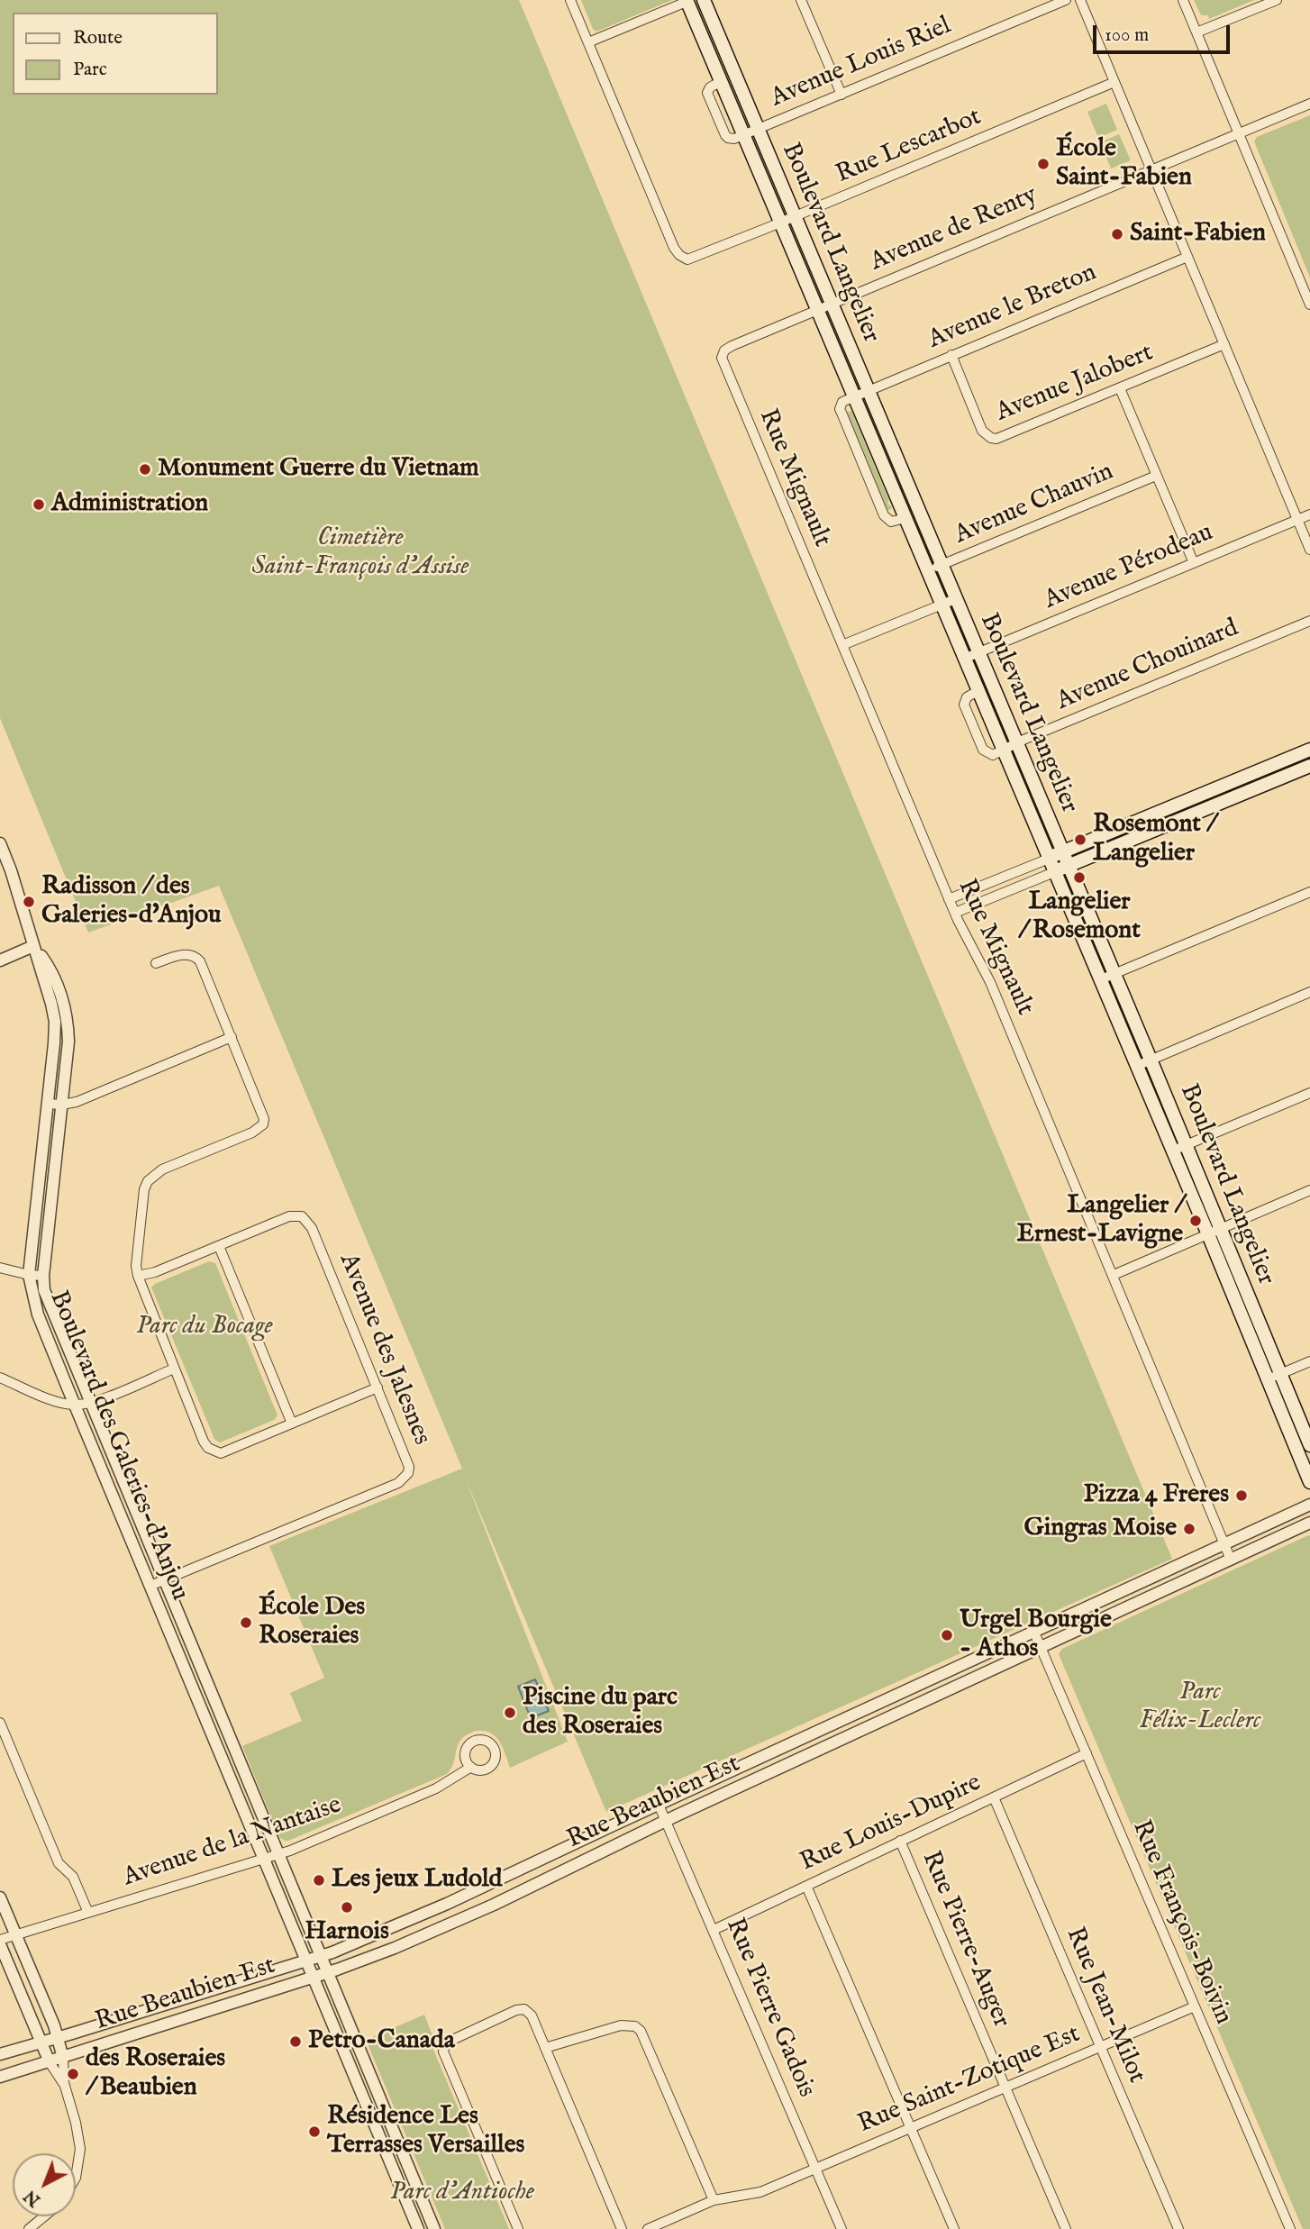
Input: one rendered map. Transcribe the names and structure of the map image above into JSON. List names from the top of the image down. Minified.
{"streets":{"main road":["Boulevard Langelier"],"street":["Avenue Louis Riel","Rue Lescarbot","Avenue de Renty","Avenue le Breton","Avenue Jalobert","Rue Mignault","Avenue Chauvin","Avenue Pérodeau","Avenue Chouinard","Avenue des Jalesnes","Boulevard des Galeries-d'Anjou","Rue Beaubien Est","Rue Louis-Dupire","Avenue de la Nantaise","Rue François-Boivin","Rue Pierre-Auger","Rue Jean-Milot","Rue Pierre Gadois","Rue Saint-Zotique Est"]},"crossings":[["Avenue Louis Riel","Boulevard Langelier"],["Rue Lescarbot","Boulevard Langelier"],["Avenue de Renty","Boulevard Langelier"],["Avenue de Renty","Rue Mignault"],["Boulevard Langelier","Avenue le Breton"],["Boulevard Langelier","Avenue Chauvin"],["Boulevard Langelier","Avenue Pérodeau"],["Boulevard Langelier","Avenue Chouinard"],["Avenue le Breton","Avenue Jalobert"],["Rue Mignault","Rue Beaubien Est"],["Avenue des Jalesnes","Boulevard des Galeries-d'Anjou"],["Boulevard des Galeries-d'Anjou","Rue Beaubien Est"],["Boulevard des Galeries-d'Anjou","Avenue de la Nantaise"],["Rue Beaubien Est","Rue François-Boivin"],["Rue Beaubien Est","Rue Pierre Gadois"],["Rue Louis-Dupire","Rue François-Boivin"],["Rue Louis-Dupire","Rue Pierre-Auger"],["Rue Louis-Dupire","Rue Jean-Milot"],["Rue Louis-Dupire","Rue Pierre Gadois"],["Rue François-Boivin","Rue Saint-Zotique Est"],["Rue Pierre-Auger","Rue Saint-Zotique Est"],["Rue Jean-Milot","Rue Saint-Zotique Est"],["Rue Pierre Gadois","Rue Saint-Zotique Est"]],"parks":["Cimetière Saint-François d'Assise","Parc du Bocage","Parc Félix-Leclerc","Parc d'Antioche"],"places":["École Saint-Fabien","Saint-Fabien","Monument Guerre du Vietnam","Administration","Rosemont / Langelier","Langelier / Rosemont","Radisson / des Galeries-d'Anjou","Langelier / Ernest-Lavigne","Pizza 4 Freres","Gingras Moise","École Des Roseraies","Urgel Bourgie - Athos","Piscine du parc des Roseraies","Les jeux Ludold","Harnois","Petro-Canada","des Roseraies / Beaubien","Résidence Les Terrasses Versailles"],"legend":["Route","Parc"],"scale_bar":"100 m","north":"bottom left"}
